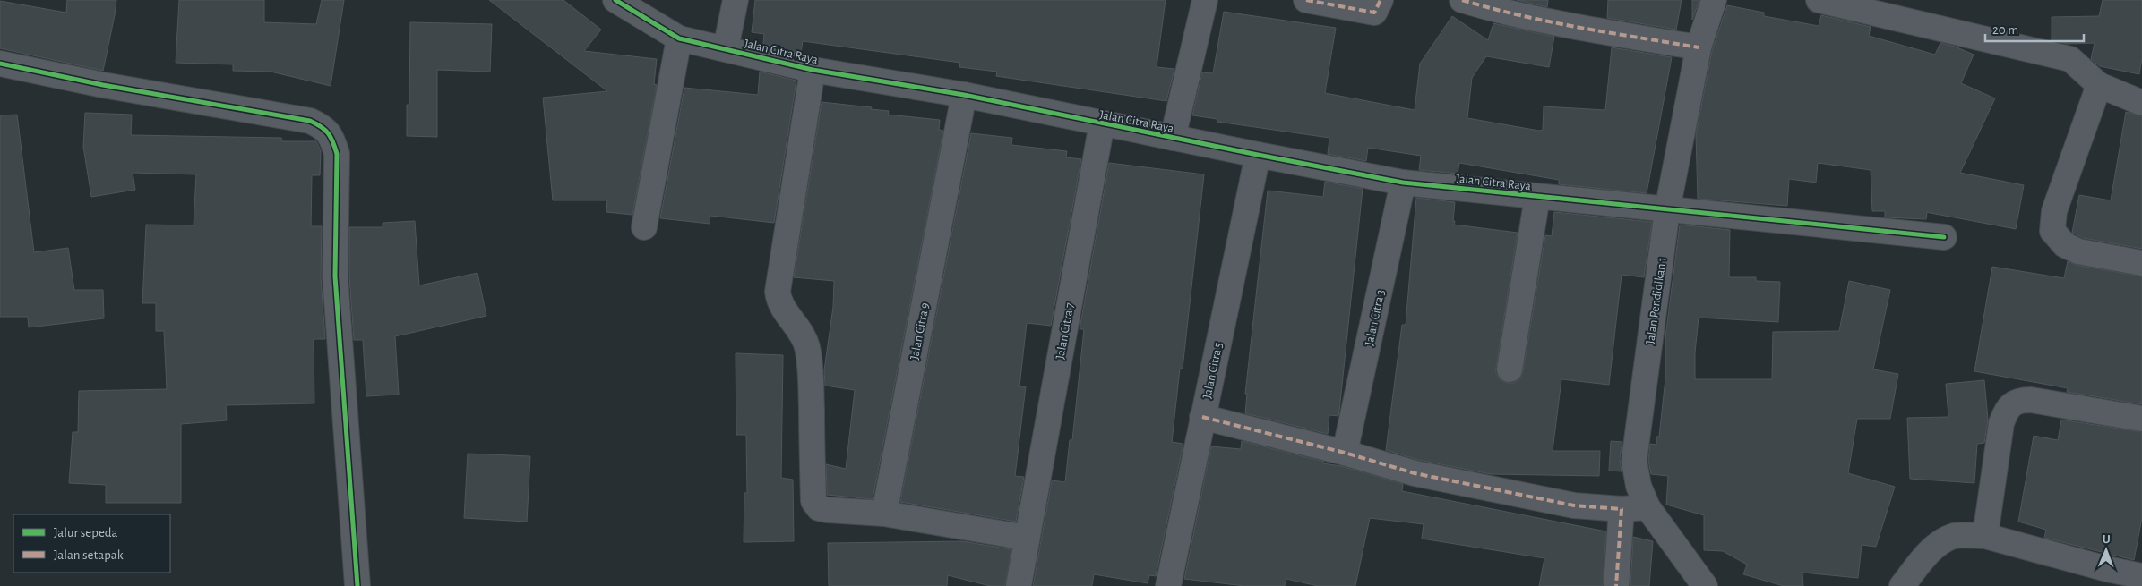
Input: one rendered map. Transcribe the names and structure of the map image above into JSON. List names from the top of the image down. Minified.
{"streets":{"street":["Jalan Citra Raya","Jalan Pendidikan 1","Jalan Citra 3","Jalan Citra 9","Jalan Citra 7","Jalan Citra 5"]},"crossings":[["Jalan Citra Raya","Jalan Pendidikan 1"],["Jalan Citra Raya","Jalan Citra 3"],["Jalan Citra Raya","Jalan Citra 9"],["Jalan Citra Raya","Jalan Citra 7"],["Jalan Citra Raya","Jalan Citra 5"]],"legend":["Jalur sepeda","Jalan setapak"],"scale_bar":"20 m","north":"top"}
